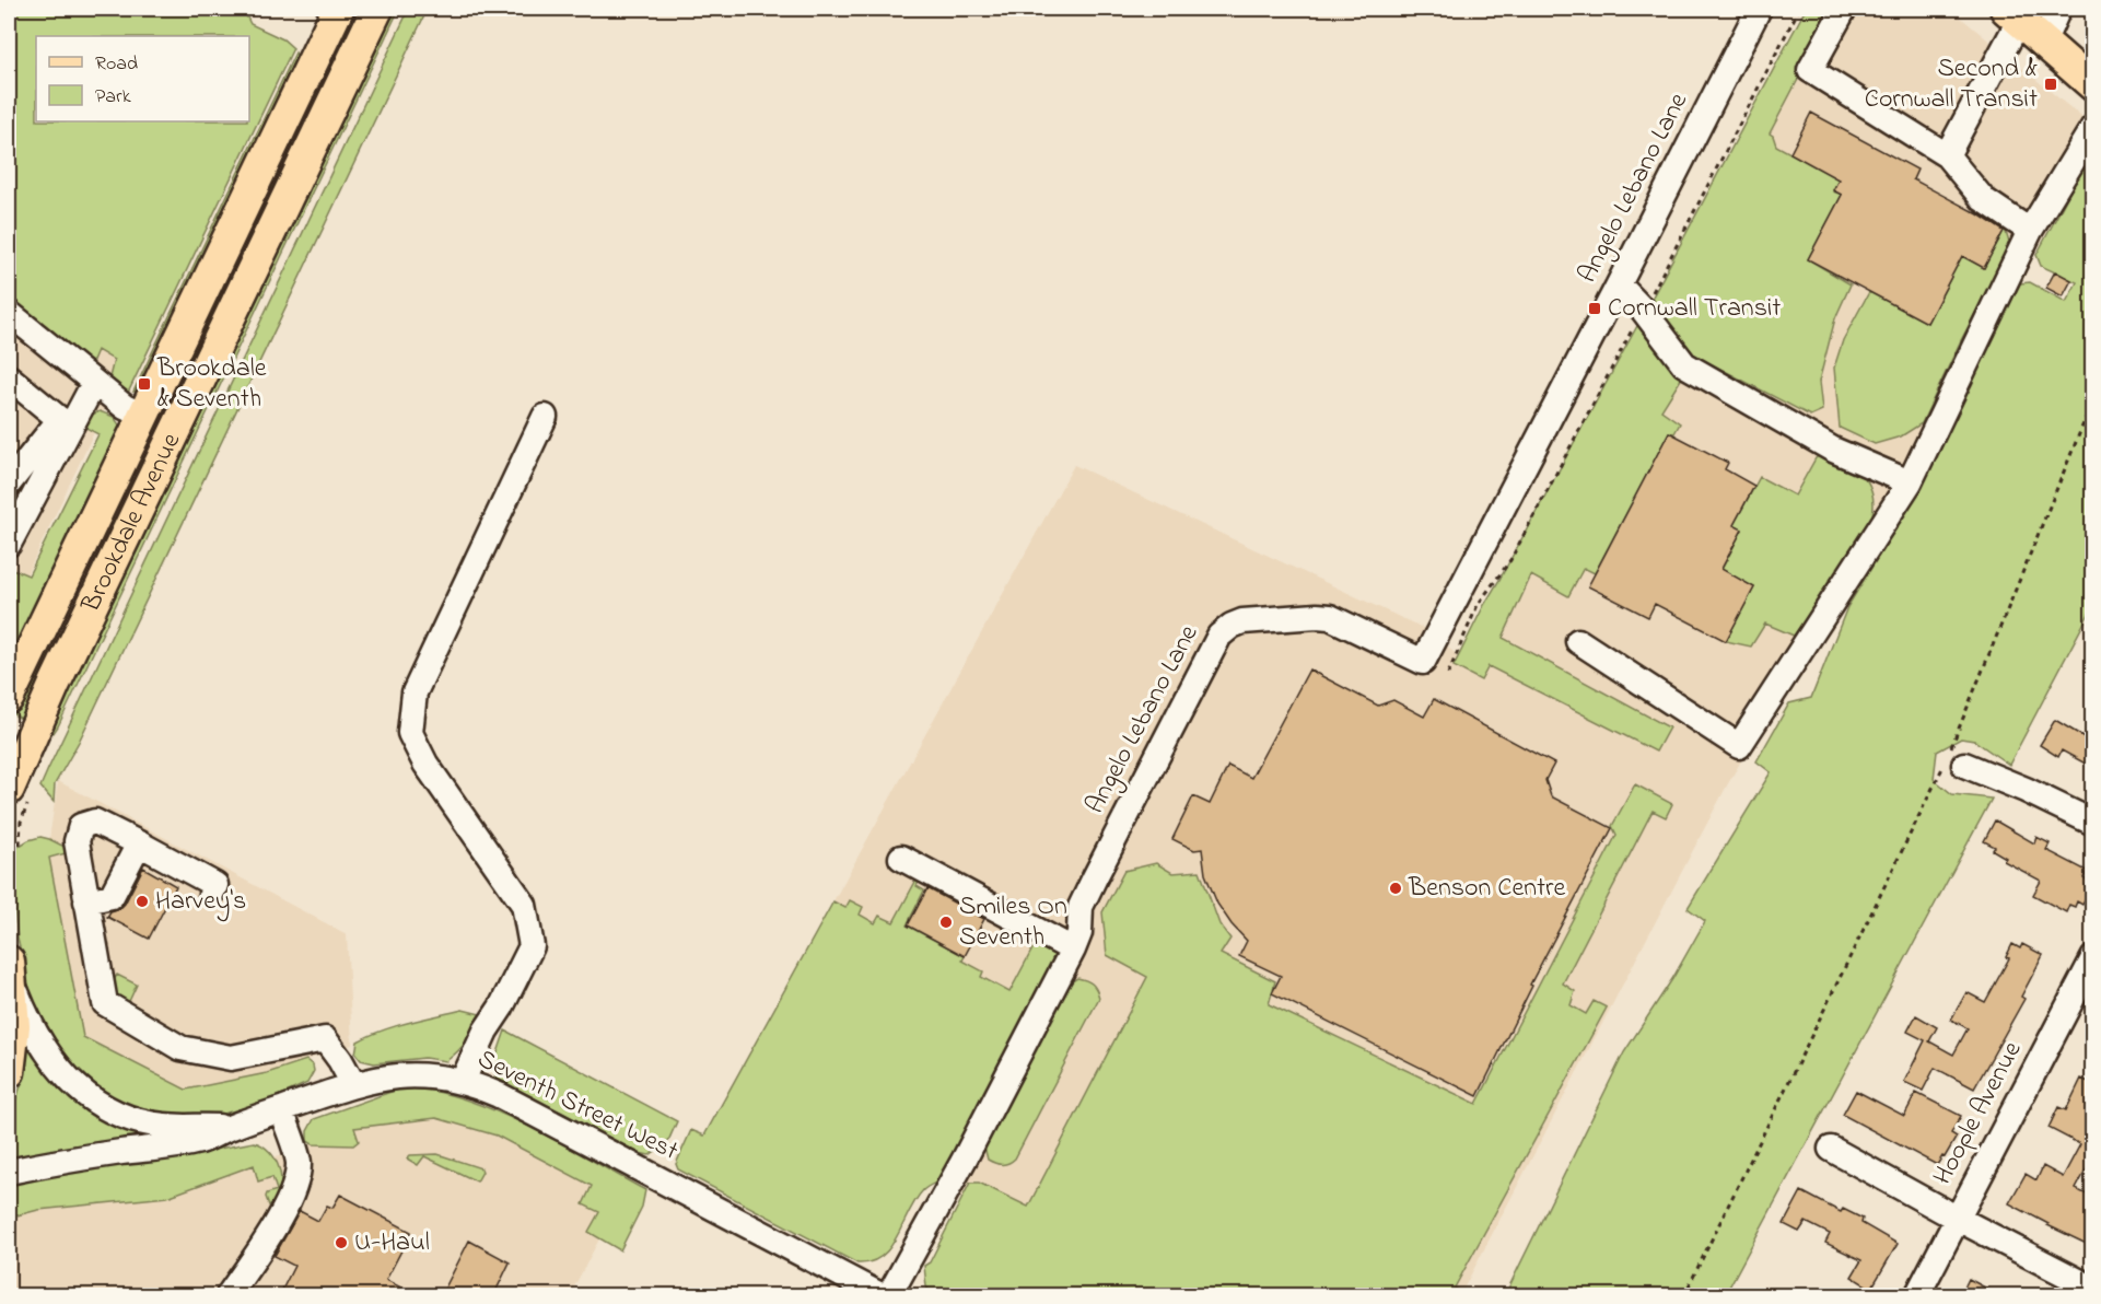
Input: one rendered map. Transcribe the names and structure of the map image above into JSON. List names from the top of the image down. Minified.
{"streets":{"main road":["Brookdale Avenue"],"street":["Angelo Lebano Lane","Seventh Street West","Hoople Avenue"]},"places":{"transit":["Second & Cornwall Transit","Cornwall Transit","Brookdale & Seventh"],"other":["Benson Centre","Harvey's","Smiles On Seventh","U-Haul"]},"legend":["Road","Park"]}
